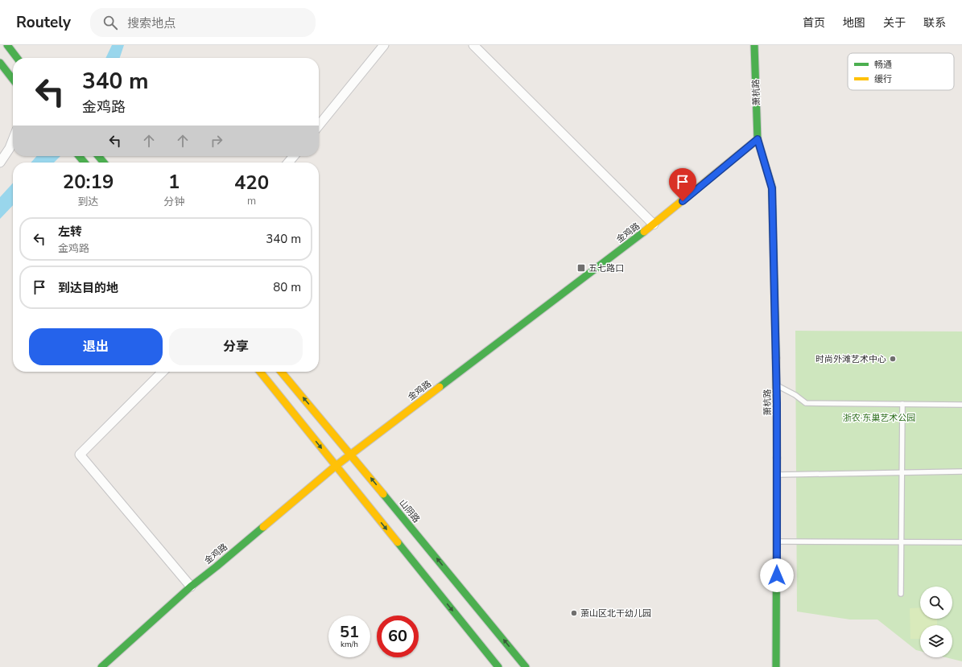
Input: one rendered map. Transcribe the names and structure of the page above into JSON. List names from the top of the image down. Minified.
{"streets":{"main road":["萧杭路","金鸡路","山阴路"]},"crossings":[["萧杭路","金鸡路"],["金鸡路","山阴路"]],"parks":["浙农·东巢艺术公园"],"places":{"transit":["五七路口"],"other":["时尚外滩艺术中心","萧山区北干幼儿园"]},"legend":["畅通","缓行"],"page":{"header":"Routely","search":"搜索地点","nav":["首页","地图","关于","联系"],"turn":["340 m","金鸡路"],"eta":["20:19","到达","1","分钟","420","m"],"list":[{"name":"左转","note":"金鸡路","value":"340 m"},{"name":"到达目的地","value":"80 m"}],"buttons":["退出","分享"],"speed":"51 km/h","limit":"60"}}
